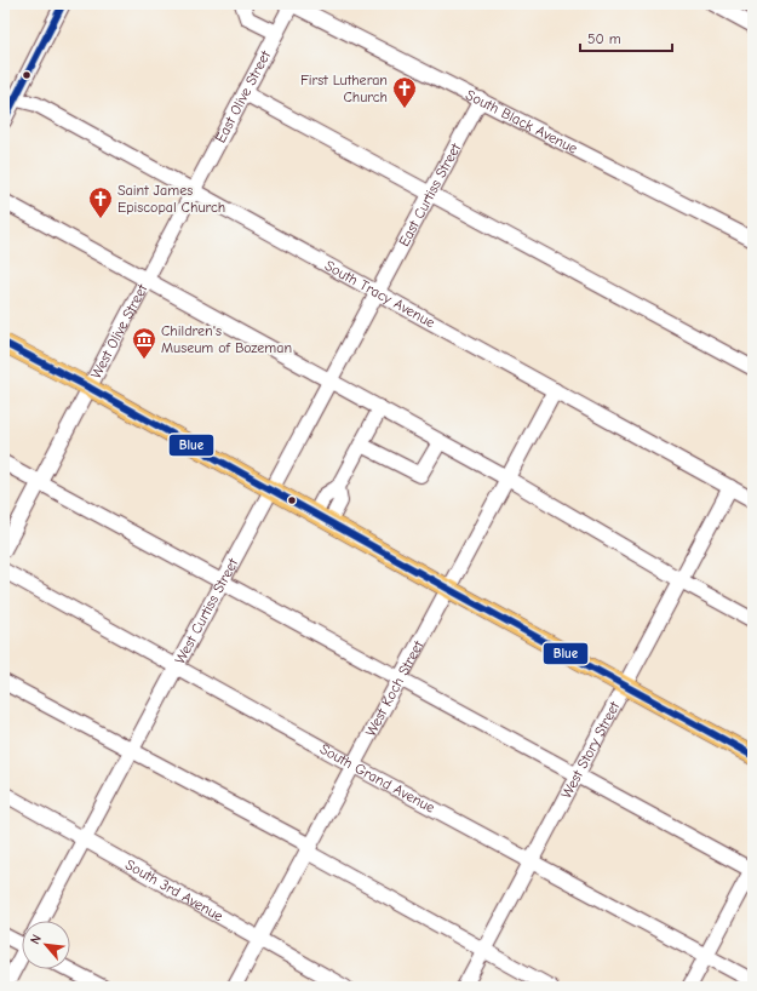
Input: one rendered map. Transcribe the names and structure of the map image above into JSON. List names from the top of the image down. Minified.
{"streets":{"street":["East Olive Street","South Black Avenue","East Curtiss Street","South Tracy Avenue","West Olive Street","West Curtiss Street","West Koch Street","West Story Street","South Grand Avenue","South 3rd Avenue"]},"crossings":[["East Olive Street","South Black Avenue"],["East Olive Street","South Tracy Avenue"],["East Olive Street","West Olive Street"],["South Black Avenue","East Curtiss Street"],["East Curtiss Street","South Tracy Avenue"],["East Curtiss Street","West Curtiss Street"],["South Tracy Avenue","West Olive Street"],["South Tracy Avenue","West Curtiss Street"],["South Tracy Avenue","West Koch Street"],["South Tracy Avenue","West Story Street"],["West Curtiss Street","South Grand Avenue"],["West Curtiss Street","South 3rd Avenue"],["West Koch Street","South Grand Avenue"],["West Koch Street","South 3rd Avenue"],["West Story Street","South Grand Avenue"]],"places":{"church":["First Lutheran Church","Saint James Episcopal Church"],"museum":["Children's Museum of Bozeman"]},"lines":["transit line Blue"],"scale_bar":"50 m","north":"top left"}
